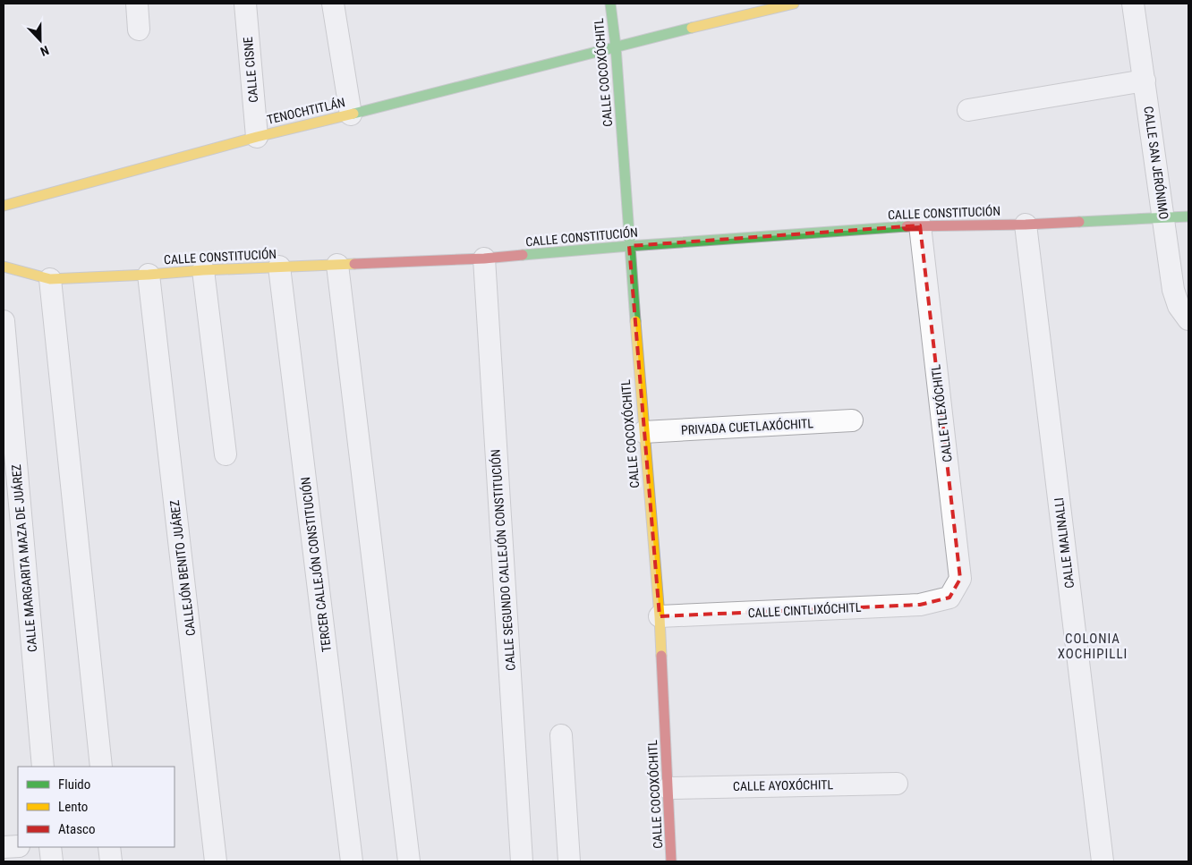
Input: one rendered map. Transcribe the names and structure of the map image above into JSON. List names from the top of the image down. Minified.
{"streets":{"street":["CALLE CISNE","CALLE COCOXÓCHITL","TENOCHTITLÁN","CALLE SAN JERÓNIMO","CALLE CONSTITUCIÓN","CALLE TLEXÓCHITL","PRIVADA CUETLAXÓCHITL","CALLE MALINALLI","CALLE MARGARITA MAZA DE JUÁREZ","CALLE SEGUNDO CALLEJÓN CONSTITUCIÓN","TERCER CALLEJÓN CONSTITUCIÓN","CALLEJÓN BENITO JUÁREZ","CALLE CINTLIXÓCHITL","CALLE AYOXÓCHITL"]},"crossings":[["CALLE CISNE","TENOCHTITLÁN"],["CALLE COCOXÓCHITL","TENOCHTITLÁN"],["CALLE COCOXÓCHITL","CALLE CONSTITUCIÓN"],["CALLE COCOXÓCHITL","PRIVADA CUETLAXÓCHITL"],["CALLE COCOXÓCHITL","CALLE CINTLIXÓCHITL"],["CALLE COCOXÓCHITL","CALLE AYOXÓCHITL"],["CALLE SAN JERÓNIMO","CALLE CONSTITUCIÓN"],["CALLE CONSTITUCIÓN","CALLE TLEXÓCHITL"],["CALLE CONSTITUCIÓN","CALLE MALINALLI"],["CALLE CONSTITUCIÓN","CALLE SEGUNDO CALLEJÓN CONSTITUCIÓN"],["CALLE CONSTITUCIÓN","TERCER CALLEJÓN CONSTITUCIÓN"],["CALLE CONSTITUCIÓN","CALLEJÓN BENITO JUÁREZ"],["CALLE TLEXÓCHITL","CALLE CINTLIXÓCHITL"]],"districts":["COLONIA XOCHIPILLI"],"legend":["Fluido","Lento","Atasco"],"north":"bottom"}
